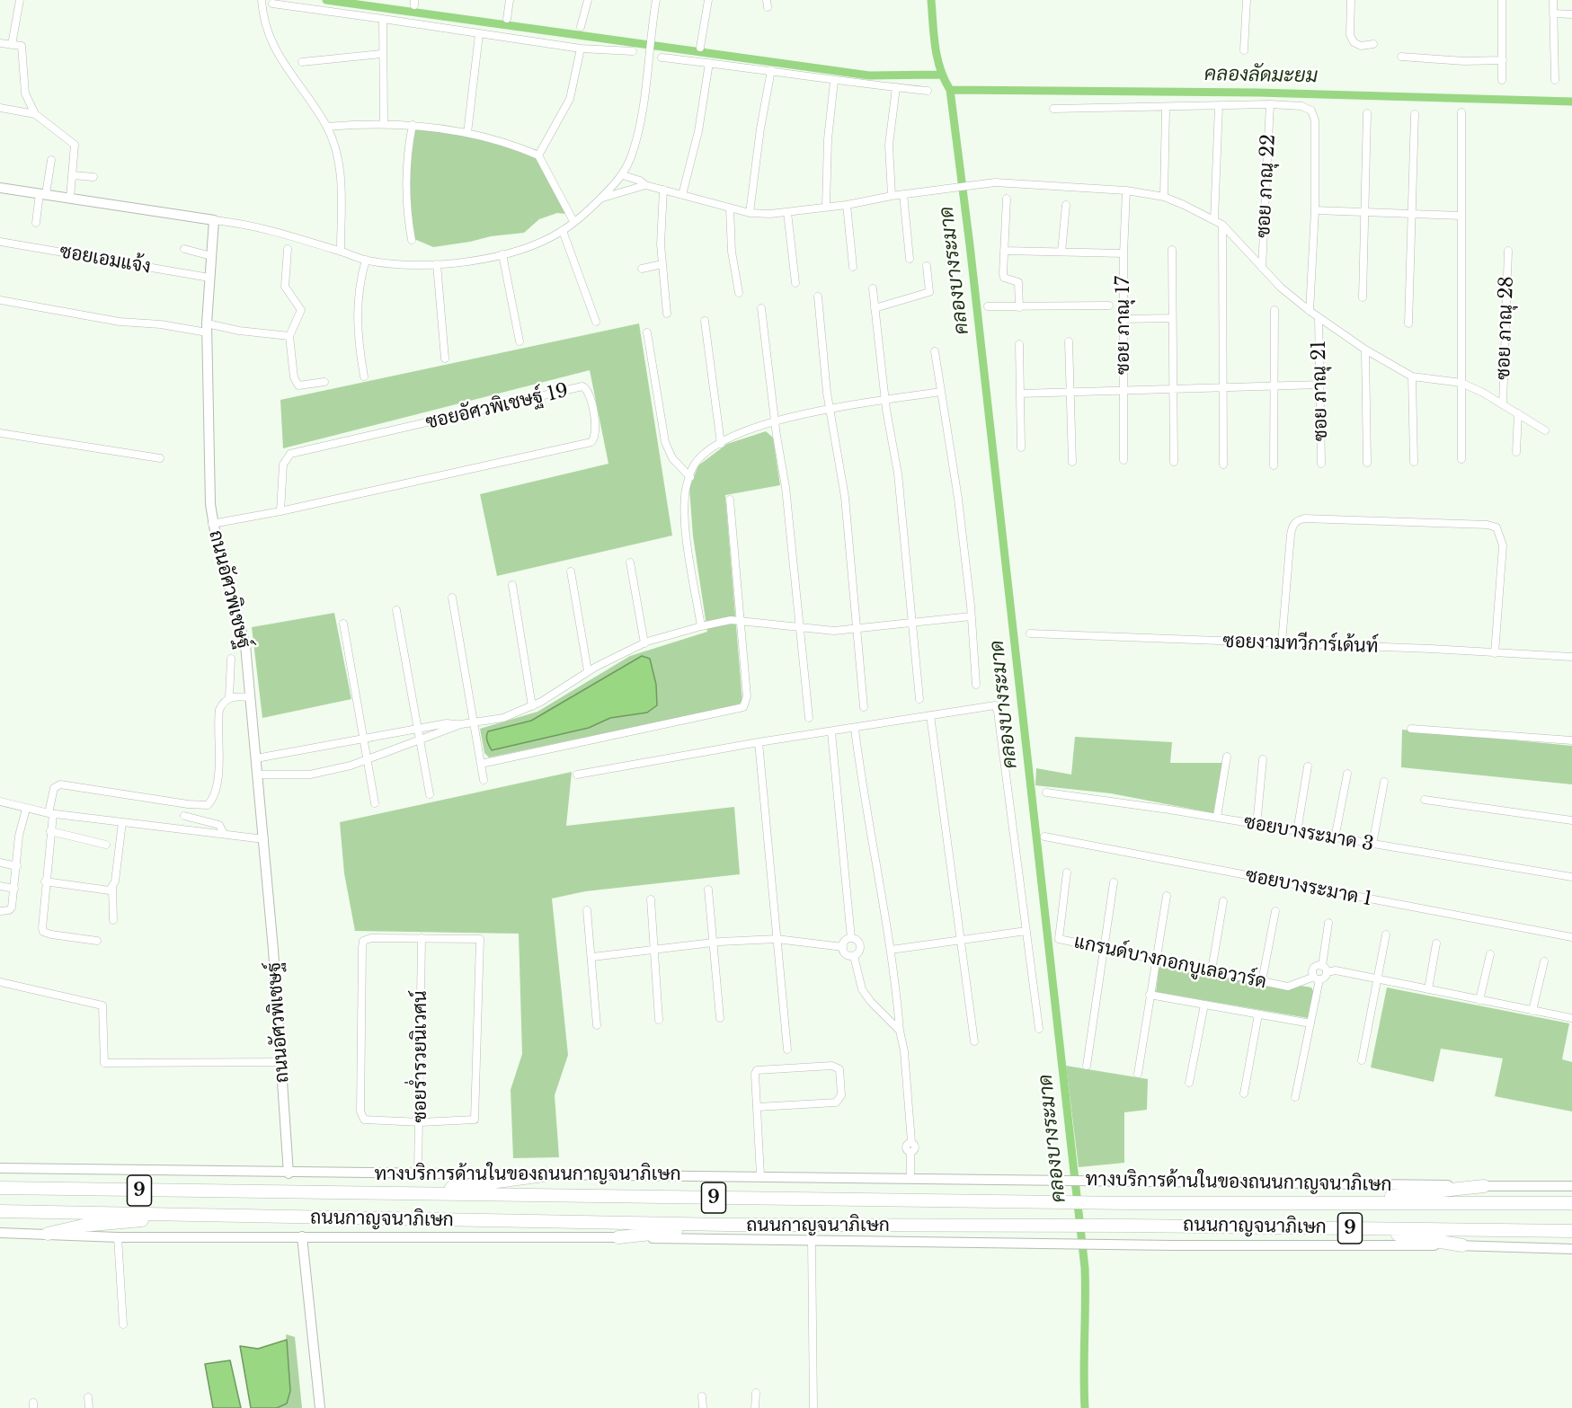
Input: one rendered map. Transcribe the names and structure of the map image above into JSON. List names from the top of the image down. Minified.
{"streets":{"highway":["9","ถนนกาญจนาภิเษก"],"main road":["ถนนอัศวพิเชษฐ์","ทางบริการด้านในของถนนกาญจนาภิเษก"],"street":["ซอย ภาณุ 22","ซอยเอมแจ้ง","ซอย ภาณุ 17","ซอย ภาณุ 28","ซอย ภาณุ 21","ซอยอัศวพิเชษฐ์ 19","ซอยงามทวีการ์เด้นท์","ซอยบางระมาด 3","ซอยบางระมาด 1","แกรนด์บางกอกบูเลอวาร์ด","ซอยร่ำรวยนิเวศน์"]},"crossings":[["ซอยเอมแจ้ง","ถนนอัศวพิเชษฐ์"],["ซอยอัศวพิเชษฐ์ 19","ถนนอัศวพิเชษฐ์"],["ถนนอัศวพิเชษฐ์","ทางบริการด้านในของถนนกาญจนาภิเษก"],["ซอยร่ำรวยนิเวศน์","ทางบริการด้านในของถนนกาญจนาภิเษก"]],"water":["คลองลัดมะยม","คลองบางระมาด"]}
